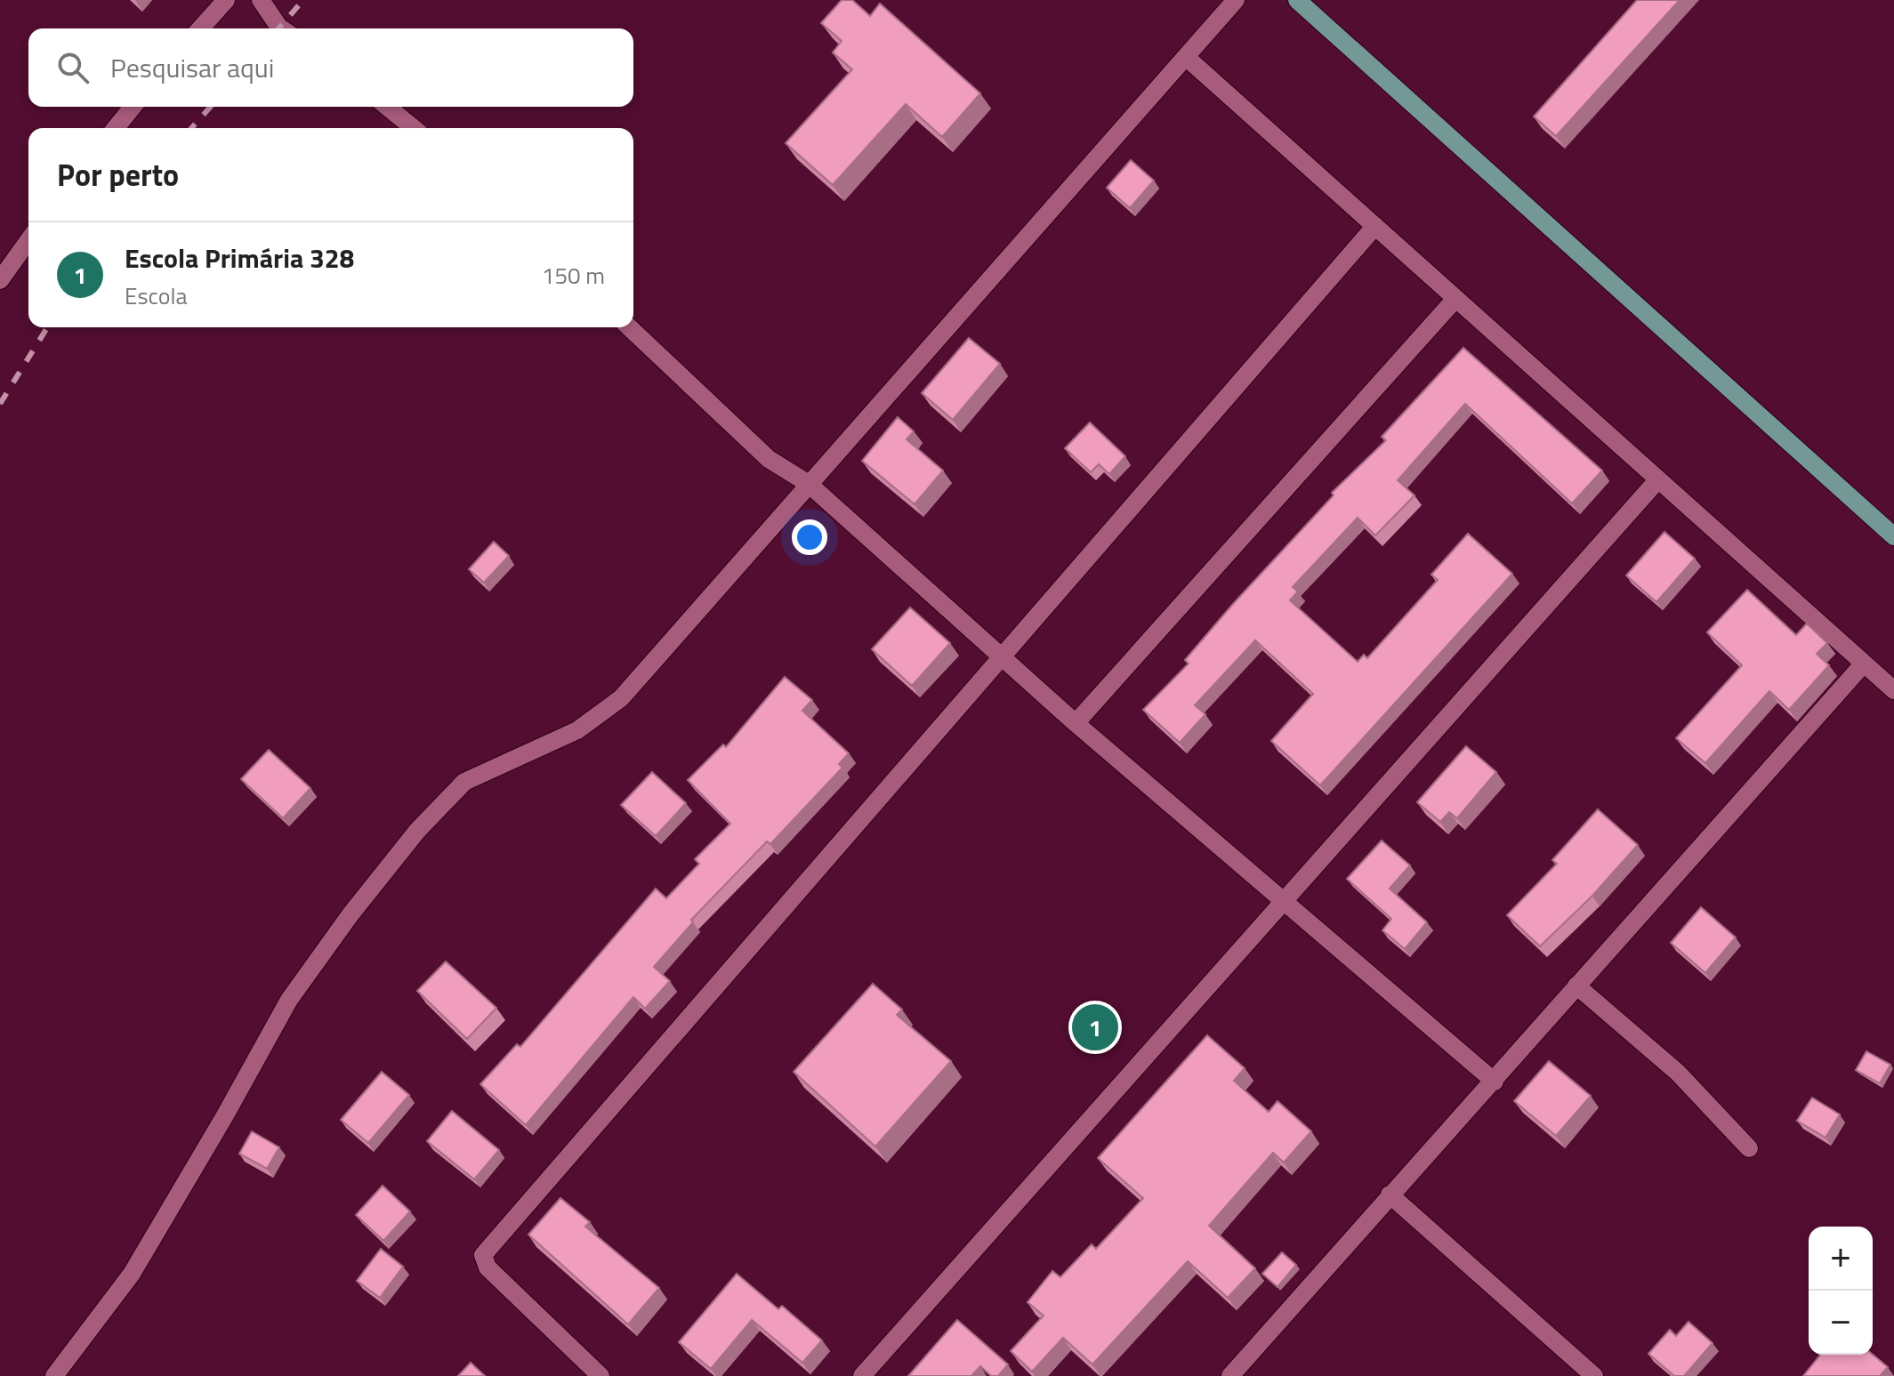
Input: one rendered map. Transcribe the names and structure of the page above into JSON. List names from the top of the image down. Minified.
{"page":{"search":"Pesquisar aqui","heading":"Por perto","list":[{"mark":"1","name":"Escola Primária 328","note":"Escola","value":"150 m"}],"pins":"1","map_buttons":["+","−"]}}
